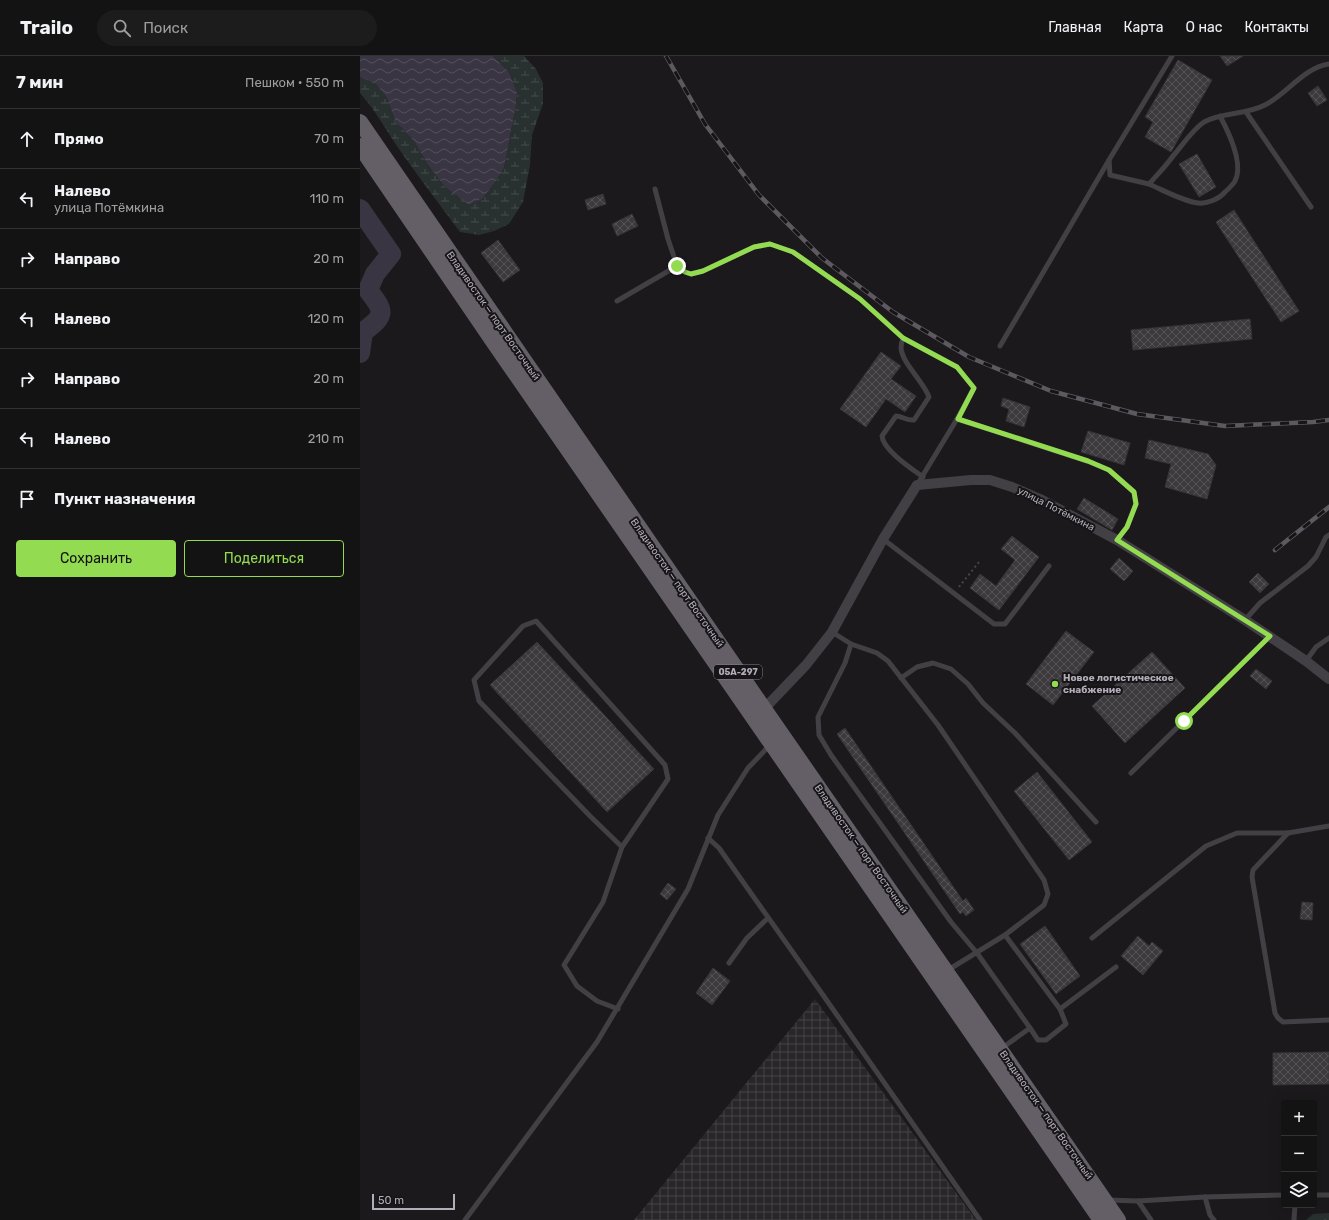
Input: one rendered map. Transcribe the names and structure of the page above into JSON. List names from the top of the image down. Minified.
{"streets":{"highway":["Владивосток — порт Восточный","05А-297"],"street":["улица Потёмкина"]},"places":["Новое логистическое снабжение"],"scale_bar":"50 m","page":{"header":"Trailo","search":"Поиск","nav":["Главная","Карта","О нас","Контакты"],"heading":["7 мин","Пешком · 550 m"],"list":[["Прямо","70 m"],["Налево","улица Потёмкина","110 m"],["Направо","20 m"],["Налево","120 m"],["Направо","20 m"],["Налево","210 m"],"Пункт назначения"],"buttons":["Сохранить","Поделиться"],"map_buttons":["+","−"],"scale":"50 m"}}
